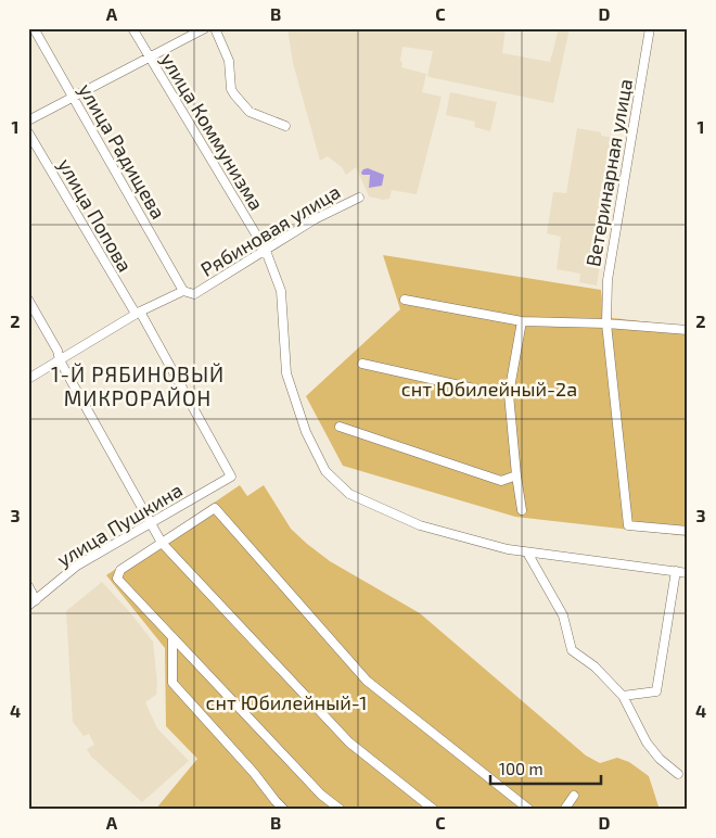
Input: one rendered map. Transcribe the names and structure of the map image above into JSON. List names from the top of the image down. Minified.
{"streets":{"street":["улица Коммунизма","улица Радищева","Ветеринарная улица","улица Попова","Рябиновая улица","улица Пушкина"]},"crossings":[["улица Коммунизма","Рябиновая улица"],["улица Радищева","Рябиновая улица"],["улица Попова","Рябиновая улица"],["улица Попова","улица Пушкина"]],"districts":["1-Й РЯБИНОВЫЙ МИКРОРАЙОН"],"parks":["снт Юбилейный-2а","снт Юбилейный-1"],"scale_bar":"100 m","grid":{"columns":["A","B","C","D"],"rows":["1","2","3","4"]}}
